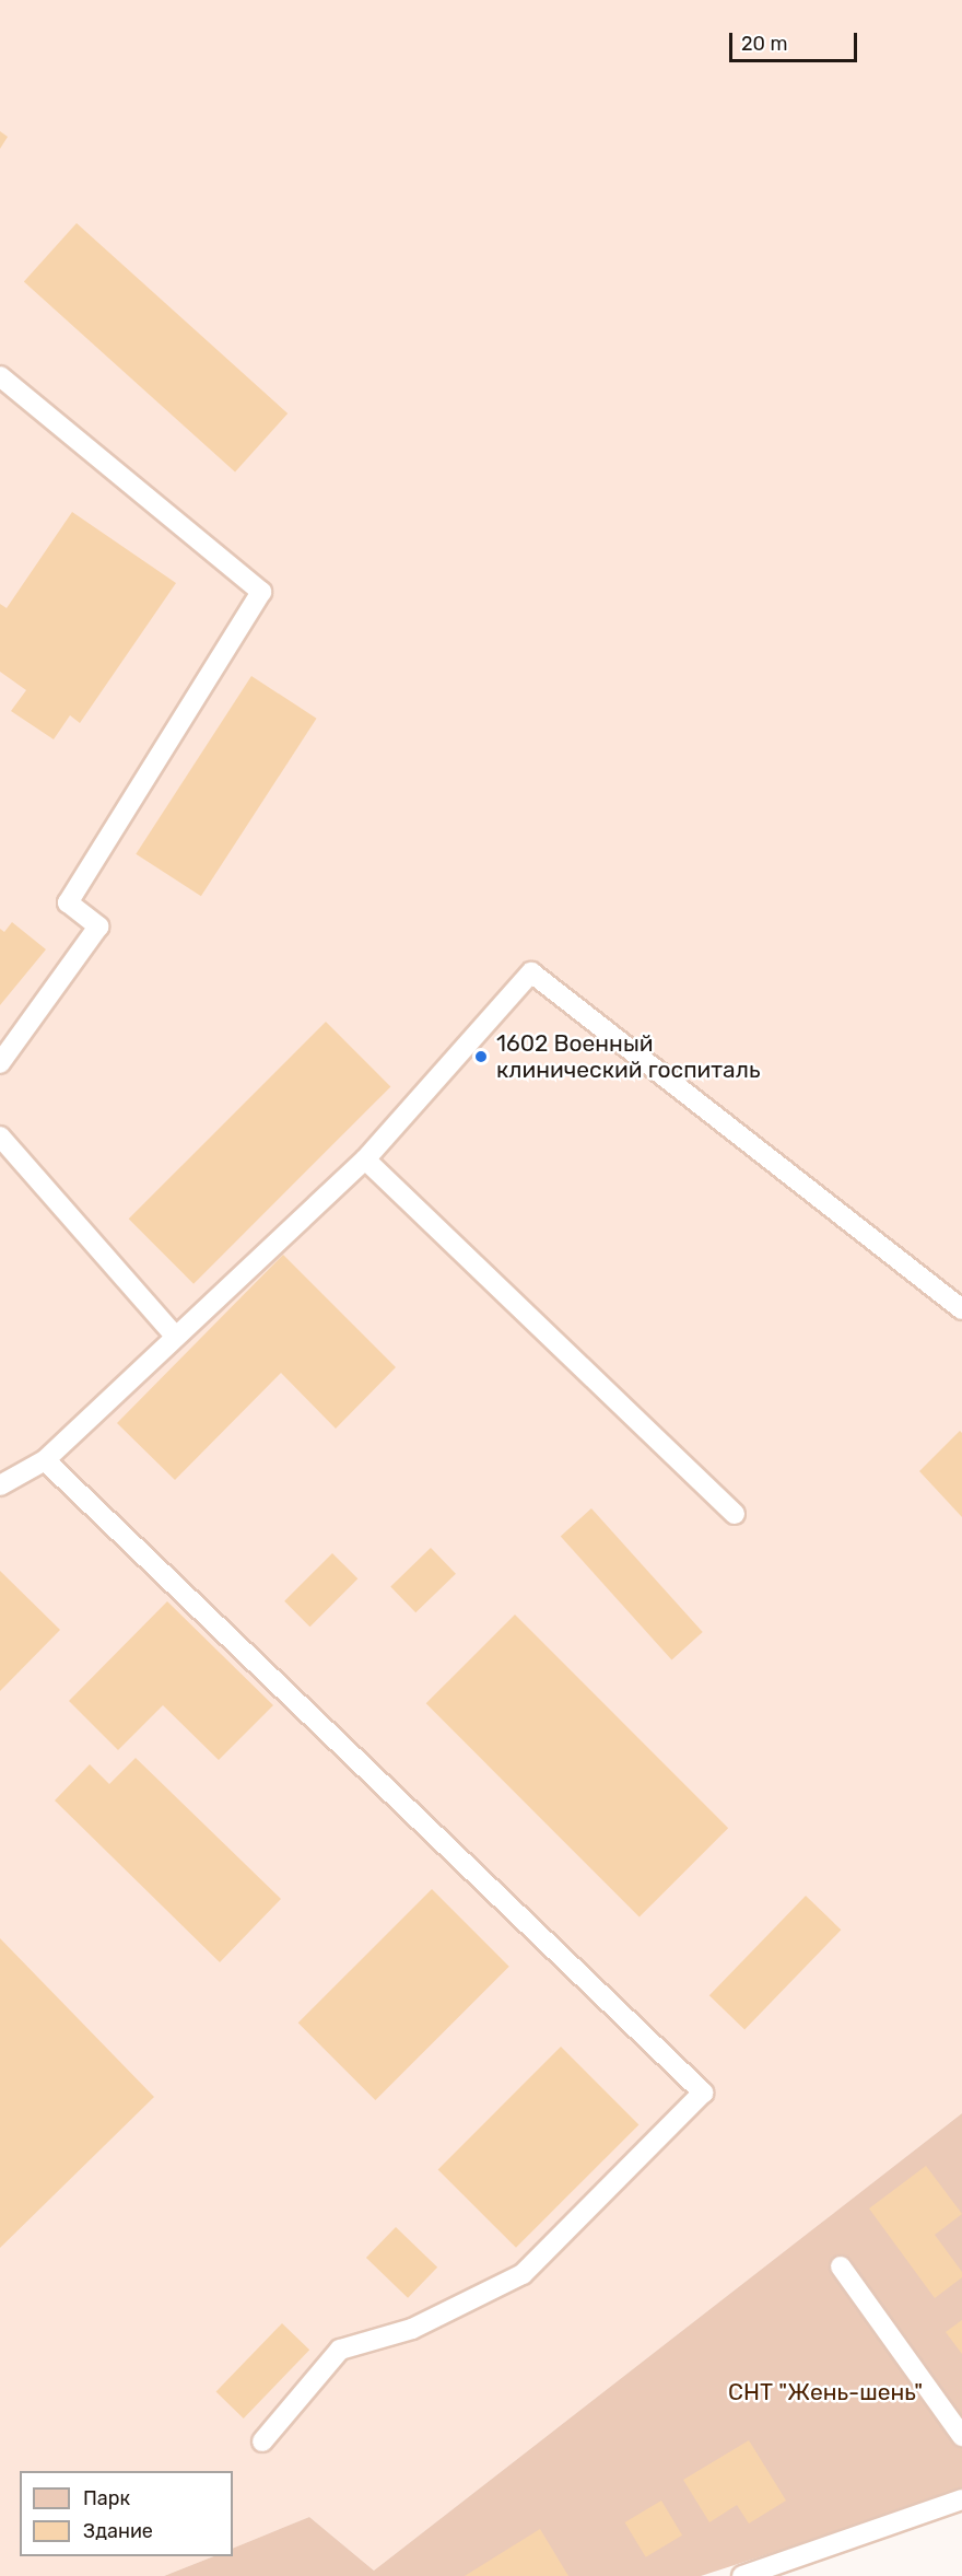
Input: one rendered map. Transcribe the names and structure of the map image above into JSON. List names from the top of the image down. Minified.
{"parks":["СНТ \"Жень-шень\""],"places":["1602 Военный клинический госпиталь"],"legend":["Парк","Здание"],"scale_bar":"20 m"}
